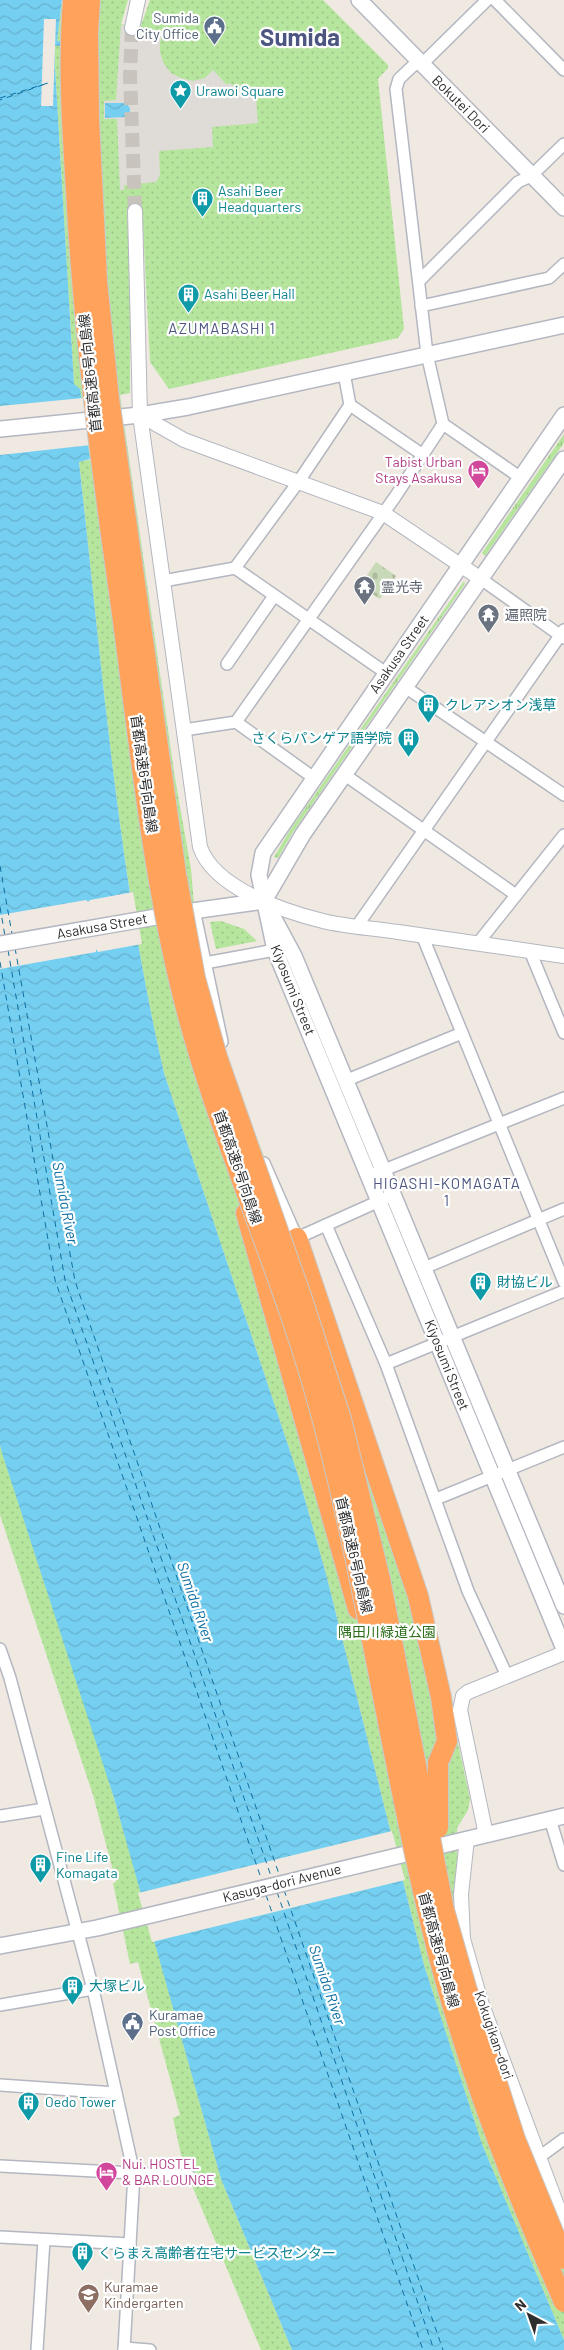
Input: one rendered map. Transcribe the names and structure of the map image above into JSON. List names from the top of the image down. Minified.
{"streets":{"highway":["首都高速6号向島線"],"main road":["Bokutei Dori","Asakusa Street","Kiyosumi Street","Kasuga-dori Avenue"],"street":["Kokugikan-dori"]},"crossings":[["Asakusa Street","Kiyosumi Street"],["Kasuga-dori Avenue","Kokugikan-dori"]],"districts":["Sumida","AZUMABASHI 1","HIGASHI-KOMAGATA 1"],"water":["Sumida River"],"parks":["隅田川緑道公園"],"places":{"public building":["Sumida City Office","Kuramae Post Office"],"place":["Urawoi Square"],"building":["Asahi Beer Headquarters","Asahi Beer Hall","クレアシオン浅草","さくらパンゲア語学院","財協ビル","Fine Life Komagata","大塚ビル","Oedo Tower","くらまえ高齢者在宅サービスセンター"],"hotel":["Tabist Urban Stays Asakusa","Nui. HOSTEL & BAR LOUNGE"],"temple":["霊光寺","遍照院"],"school or university":["Kuramae Kindergarten"]},"north":"top left"}
